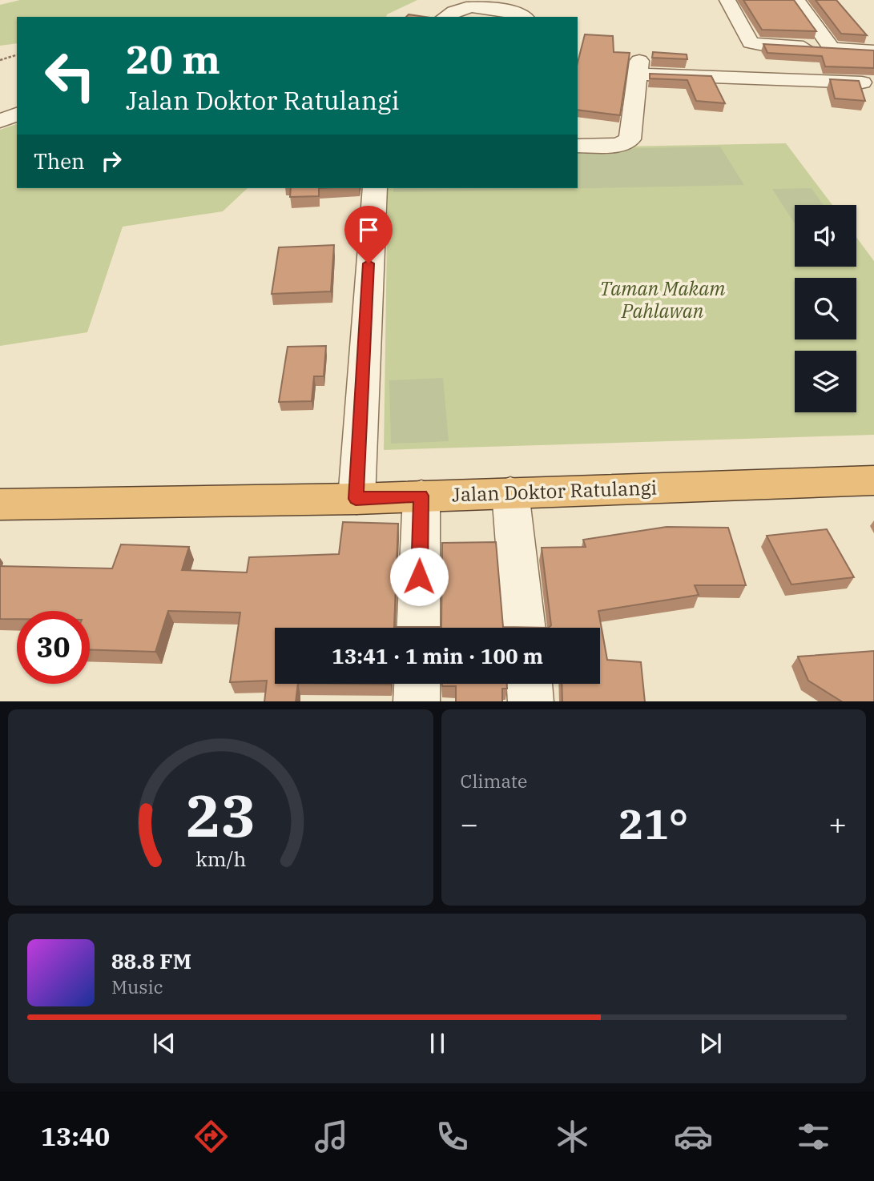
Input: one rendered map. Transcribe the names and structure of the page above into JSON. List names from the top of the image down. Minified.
{"streets":{"highway":["Jalan Doktor Ratulangi"]},"parks":["Taman Makam Pahlawan"],"page":{"turn":["20 m","Jalan Doktor Ratulangi"],"then":"Then","limit":"30","trip":"13:41 · 1 min · 100 m","tile":"Climate","heat":["−","21°","+"],"song":["88.8 FM","Music"],"tabs":"13:40","gauge":["23","km/h"]}}
